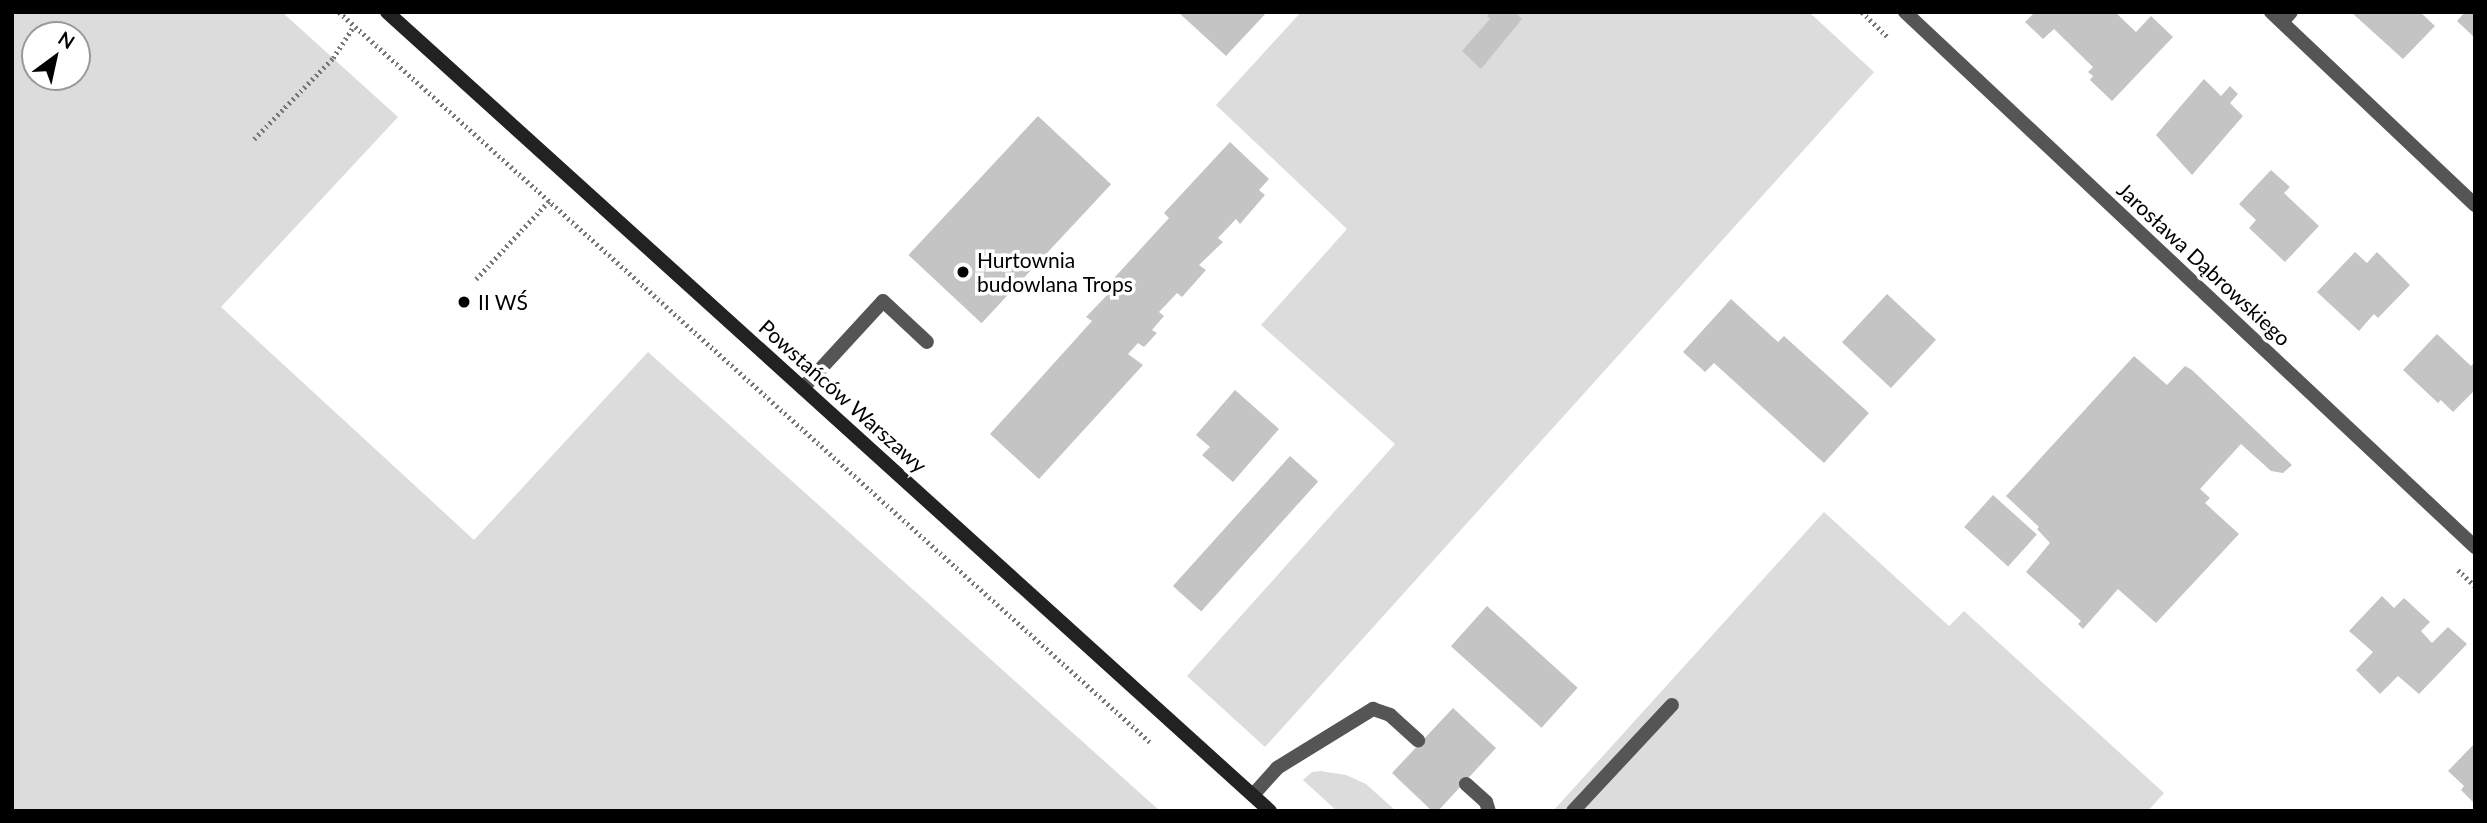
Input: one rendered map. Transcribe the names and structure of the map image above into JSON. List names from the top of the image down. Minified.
{"streets":{"main road":["Powstańców Warszawy"],"street":["Jarosława Dąbrowskiego"]},"places":["Hurtownia budowlana Trops","II WŚ"],"north":"top right"}
